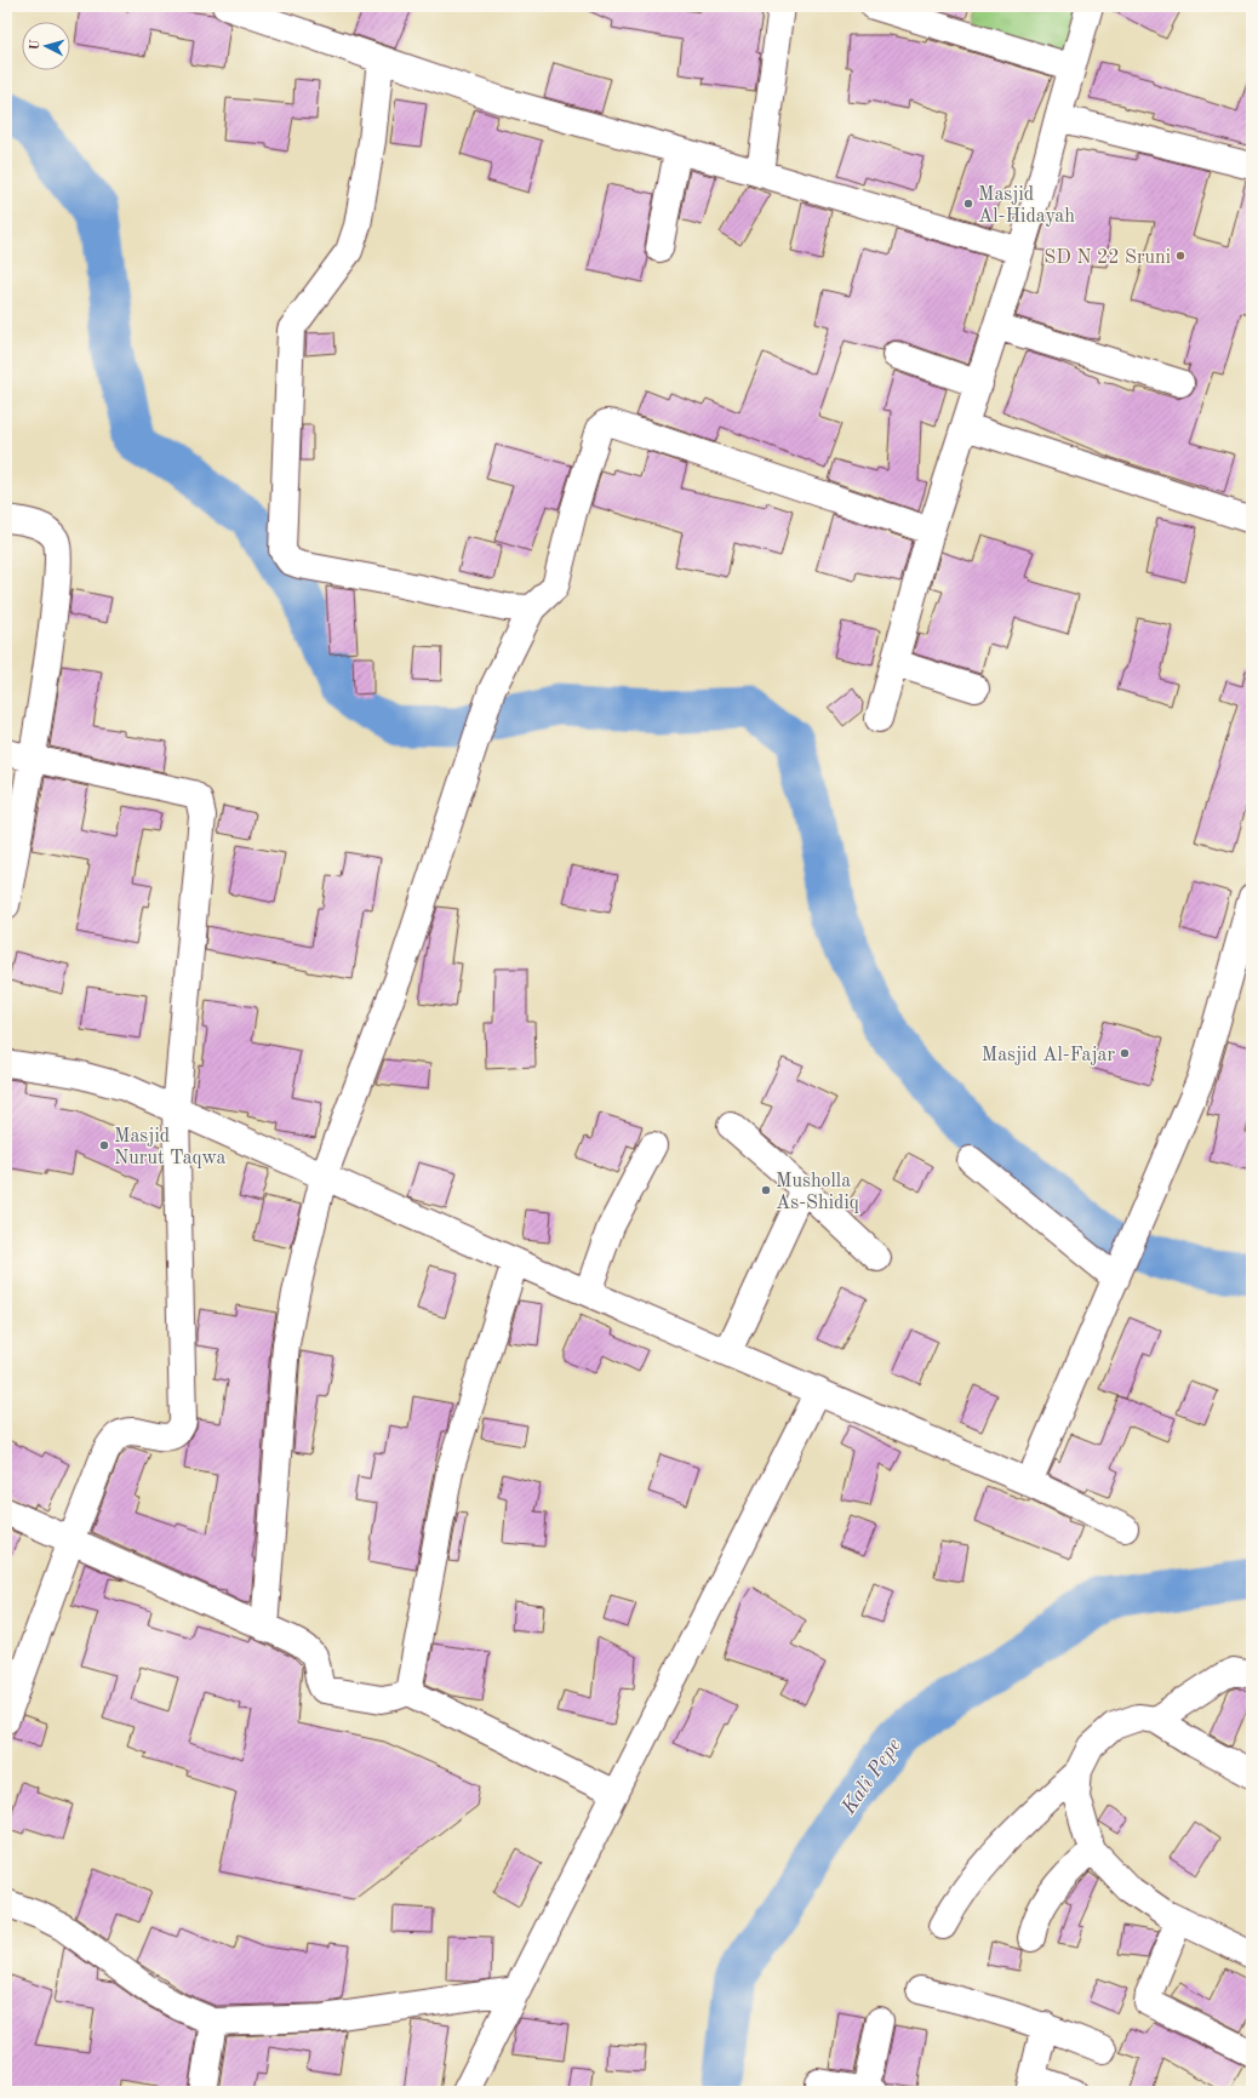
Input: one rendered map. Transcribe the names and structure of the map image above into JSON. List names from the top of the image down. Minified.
{"water":["Kali Pepe"],"places":["Masjid Al-Hidayah","SD N 22 Sruni","Masjid Al-Fajar","Masjid Nurut Taqwa","Musholla As-Shidiq"],"north":"left"}
